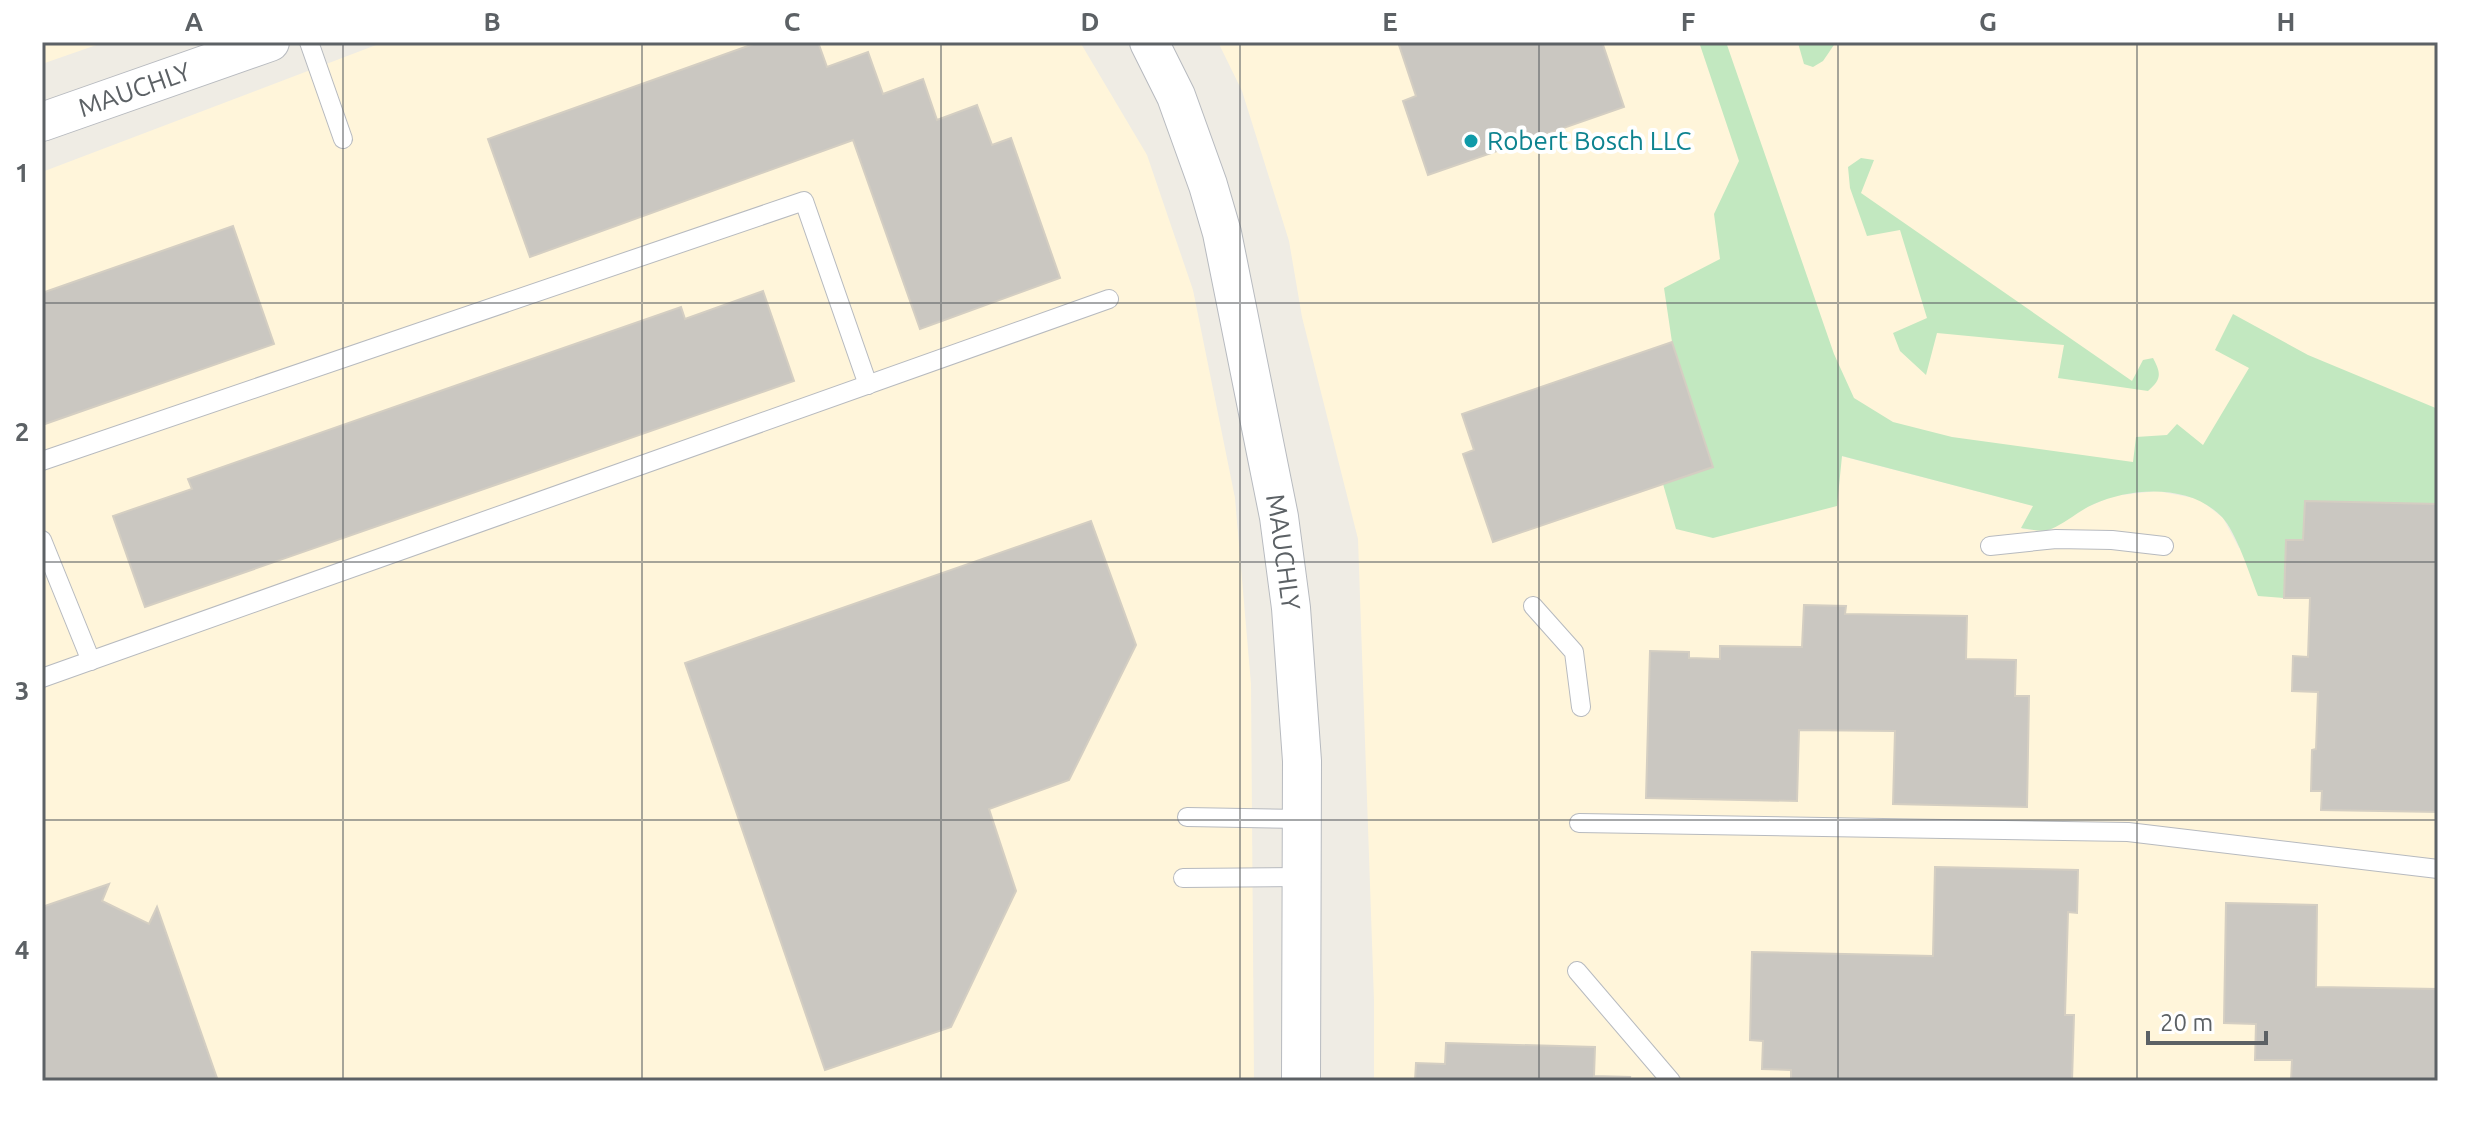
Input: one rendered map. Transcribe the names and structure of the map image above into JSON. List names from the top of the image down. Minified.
{"streets":{"street":["MAUCHLY"]},"places":["Robert Bosch LLC"],"scale_bar":"20 m","grid":{"columns":["A","B","C","D","E","F","G","H"],"rows":["1","2","3","4"]}}
